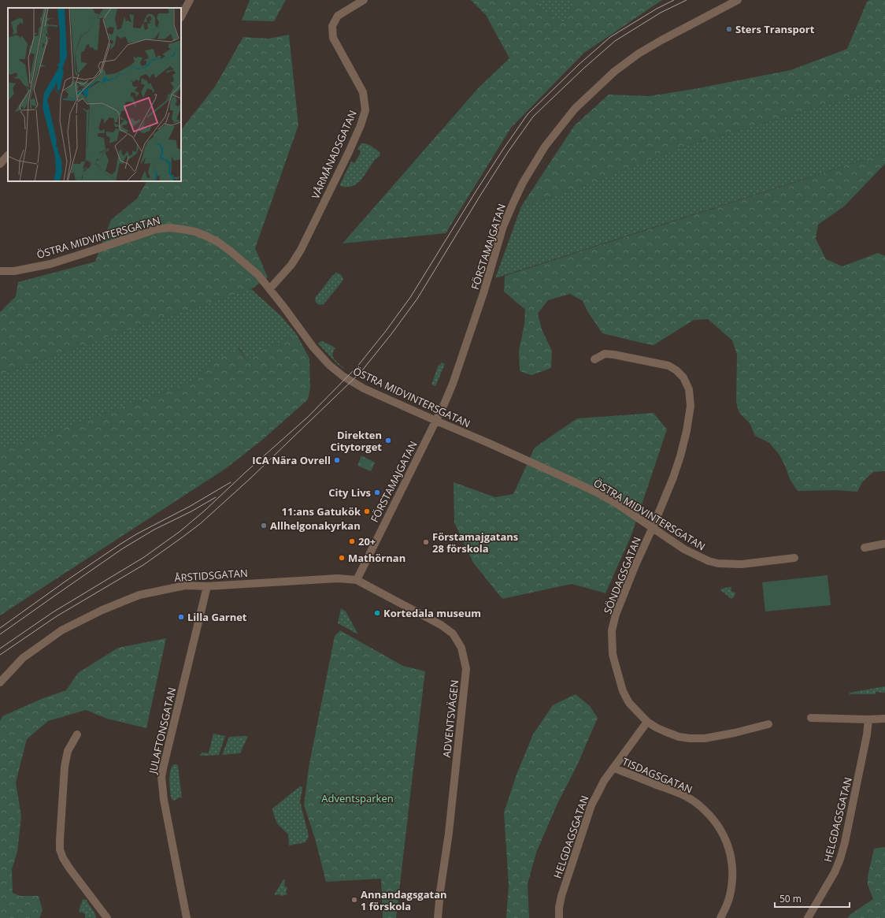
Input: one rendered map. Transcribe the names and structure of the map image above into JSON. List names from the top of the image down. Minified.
{"streets":{"street":["VÅRMÅNADSGATAN","ÖSTRA MIDVINTERSGATAN","FÖRSTAMAJGATAN","ÅRSTIDSGATAN","SÖNDAGSGATAN","ADVENTSVÄGEN","JULAFTONSGATAN","TISDAGSGATAN","HELGDAGSGATAN"]},"crossings":[["VÅRMÅNADSGATAN","ÖSTRA MIDVINTERSGATAN"],["ÖSTRA MIDVINTERSGATAN","FÖRSTAMAJGATAN"],["ÖSTRA MIDVINTERSGATAN","SÖNDAGSGATAN"],["FÖRSTAMAJGATAN","ÅRSTIDSGATAN"],["FÖRSTAMAJGATAN","ADVENTSVÄGEN"],["ÅRSTIDSGATAN","ADVENTSVÄGEN"],["ÅRSTIDSGATAN","JULAFTONSGATAN"],["SÖNDAGSGATAN","HELGDAGSGATAN"],["TISDAGSGATAN","HELGDAGSGATAN"]],"parks":["Adventsparken"],"places":["Sters Transport","Direkten Citytorget","ICA Nära Ovrell","City Livs","11:ans Gatukök","Allhelgonakyrkan","20+","Förstamajgatans 28 förskola","Mathörnan","Kortedala museum","Lilla Garnet","Annandagsgatan 1 förskola"],"scale_bar":"50 m"}
